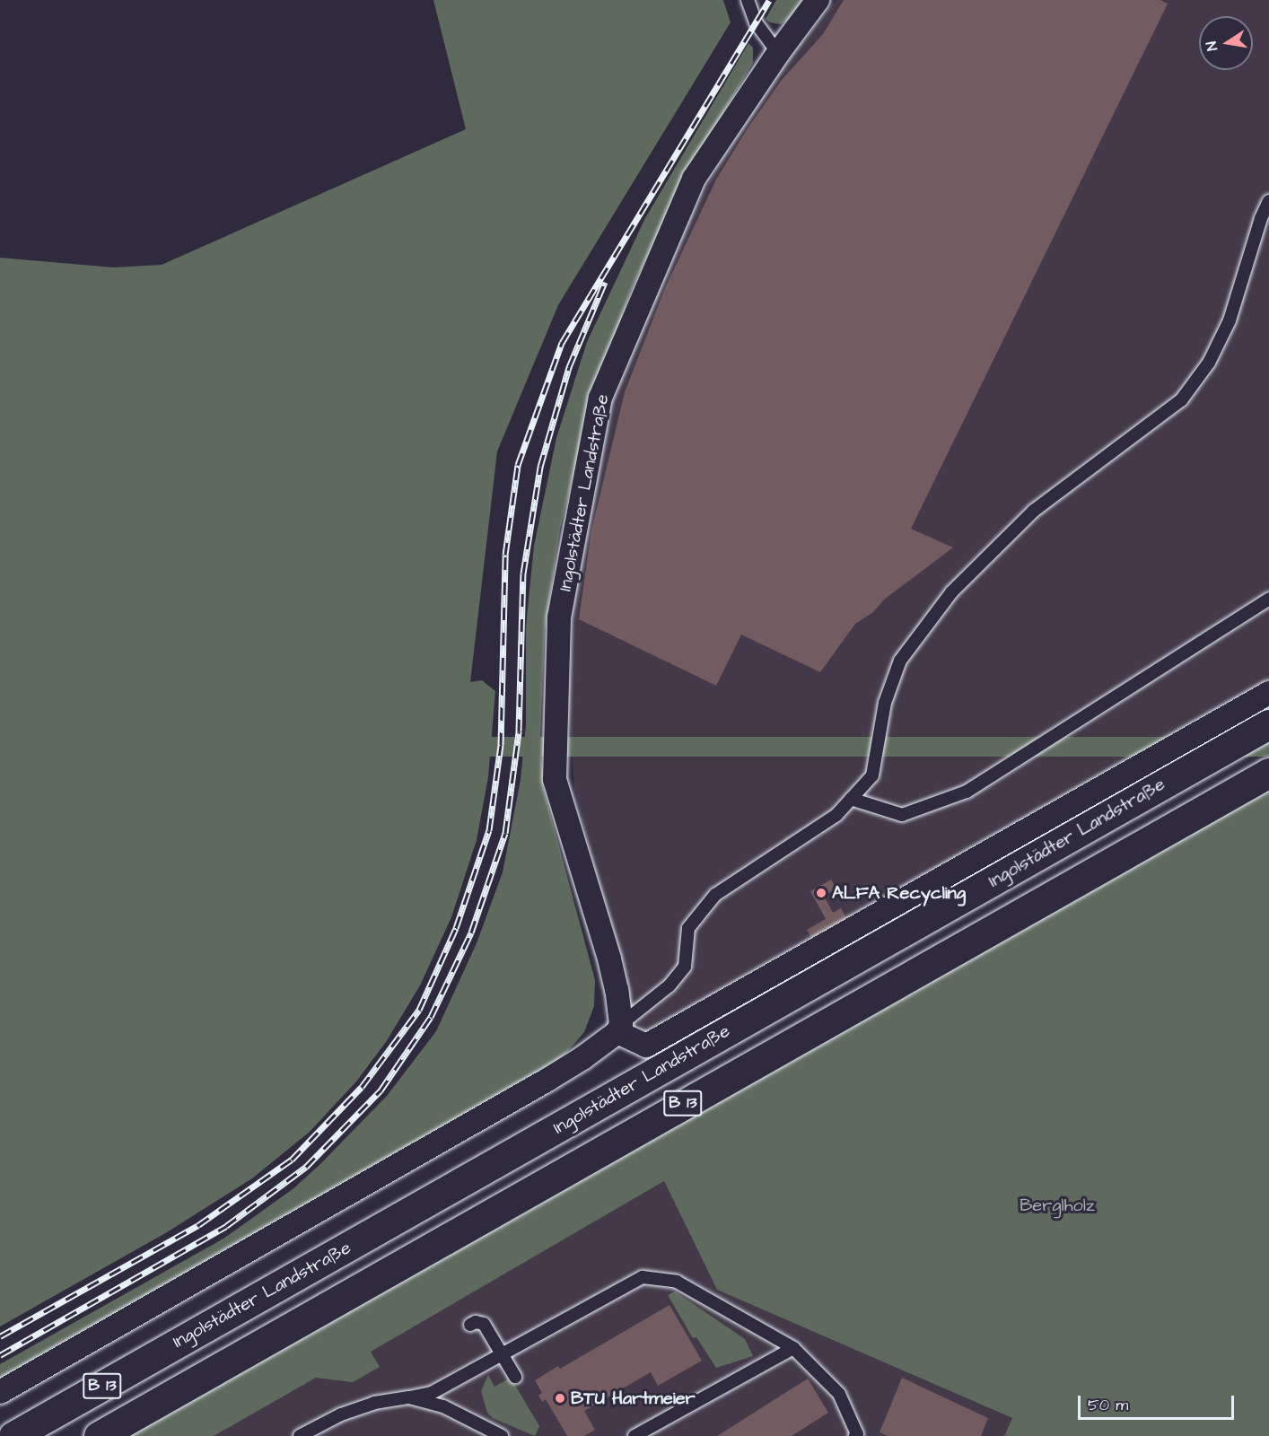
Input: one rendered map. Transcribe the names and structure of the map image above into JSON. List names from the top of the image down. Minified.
{"streets":{"main road":["Ingolstädter Landstraße","B 13"]},"parks":["Berglholz"],"places":["ALFA Recycling","BTU Hartmeier"],"scale_bar":"50 m","north":"left"}
